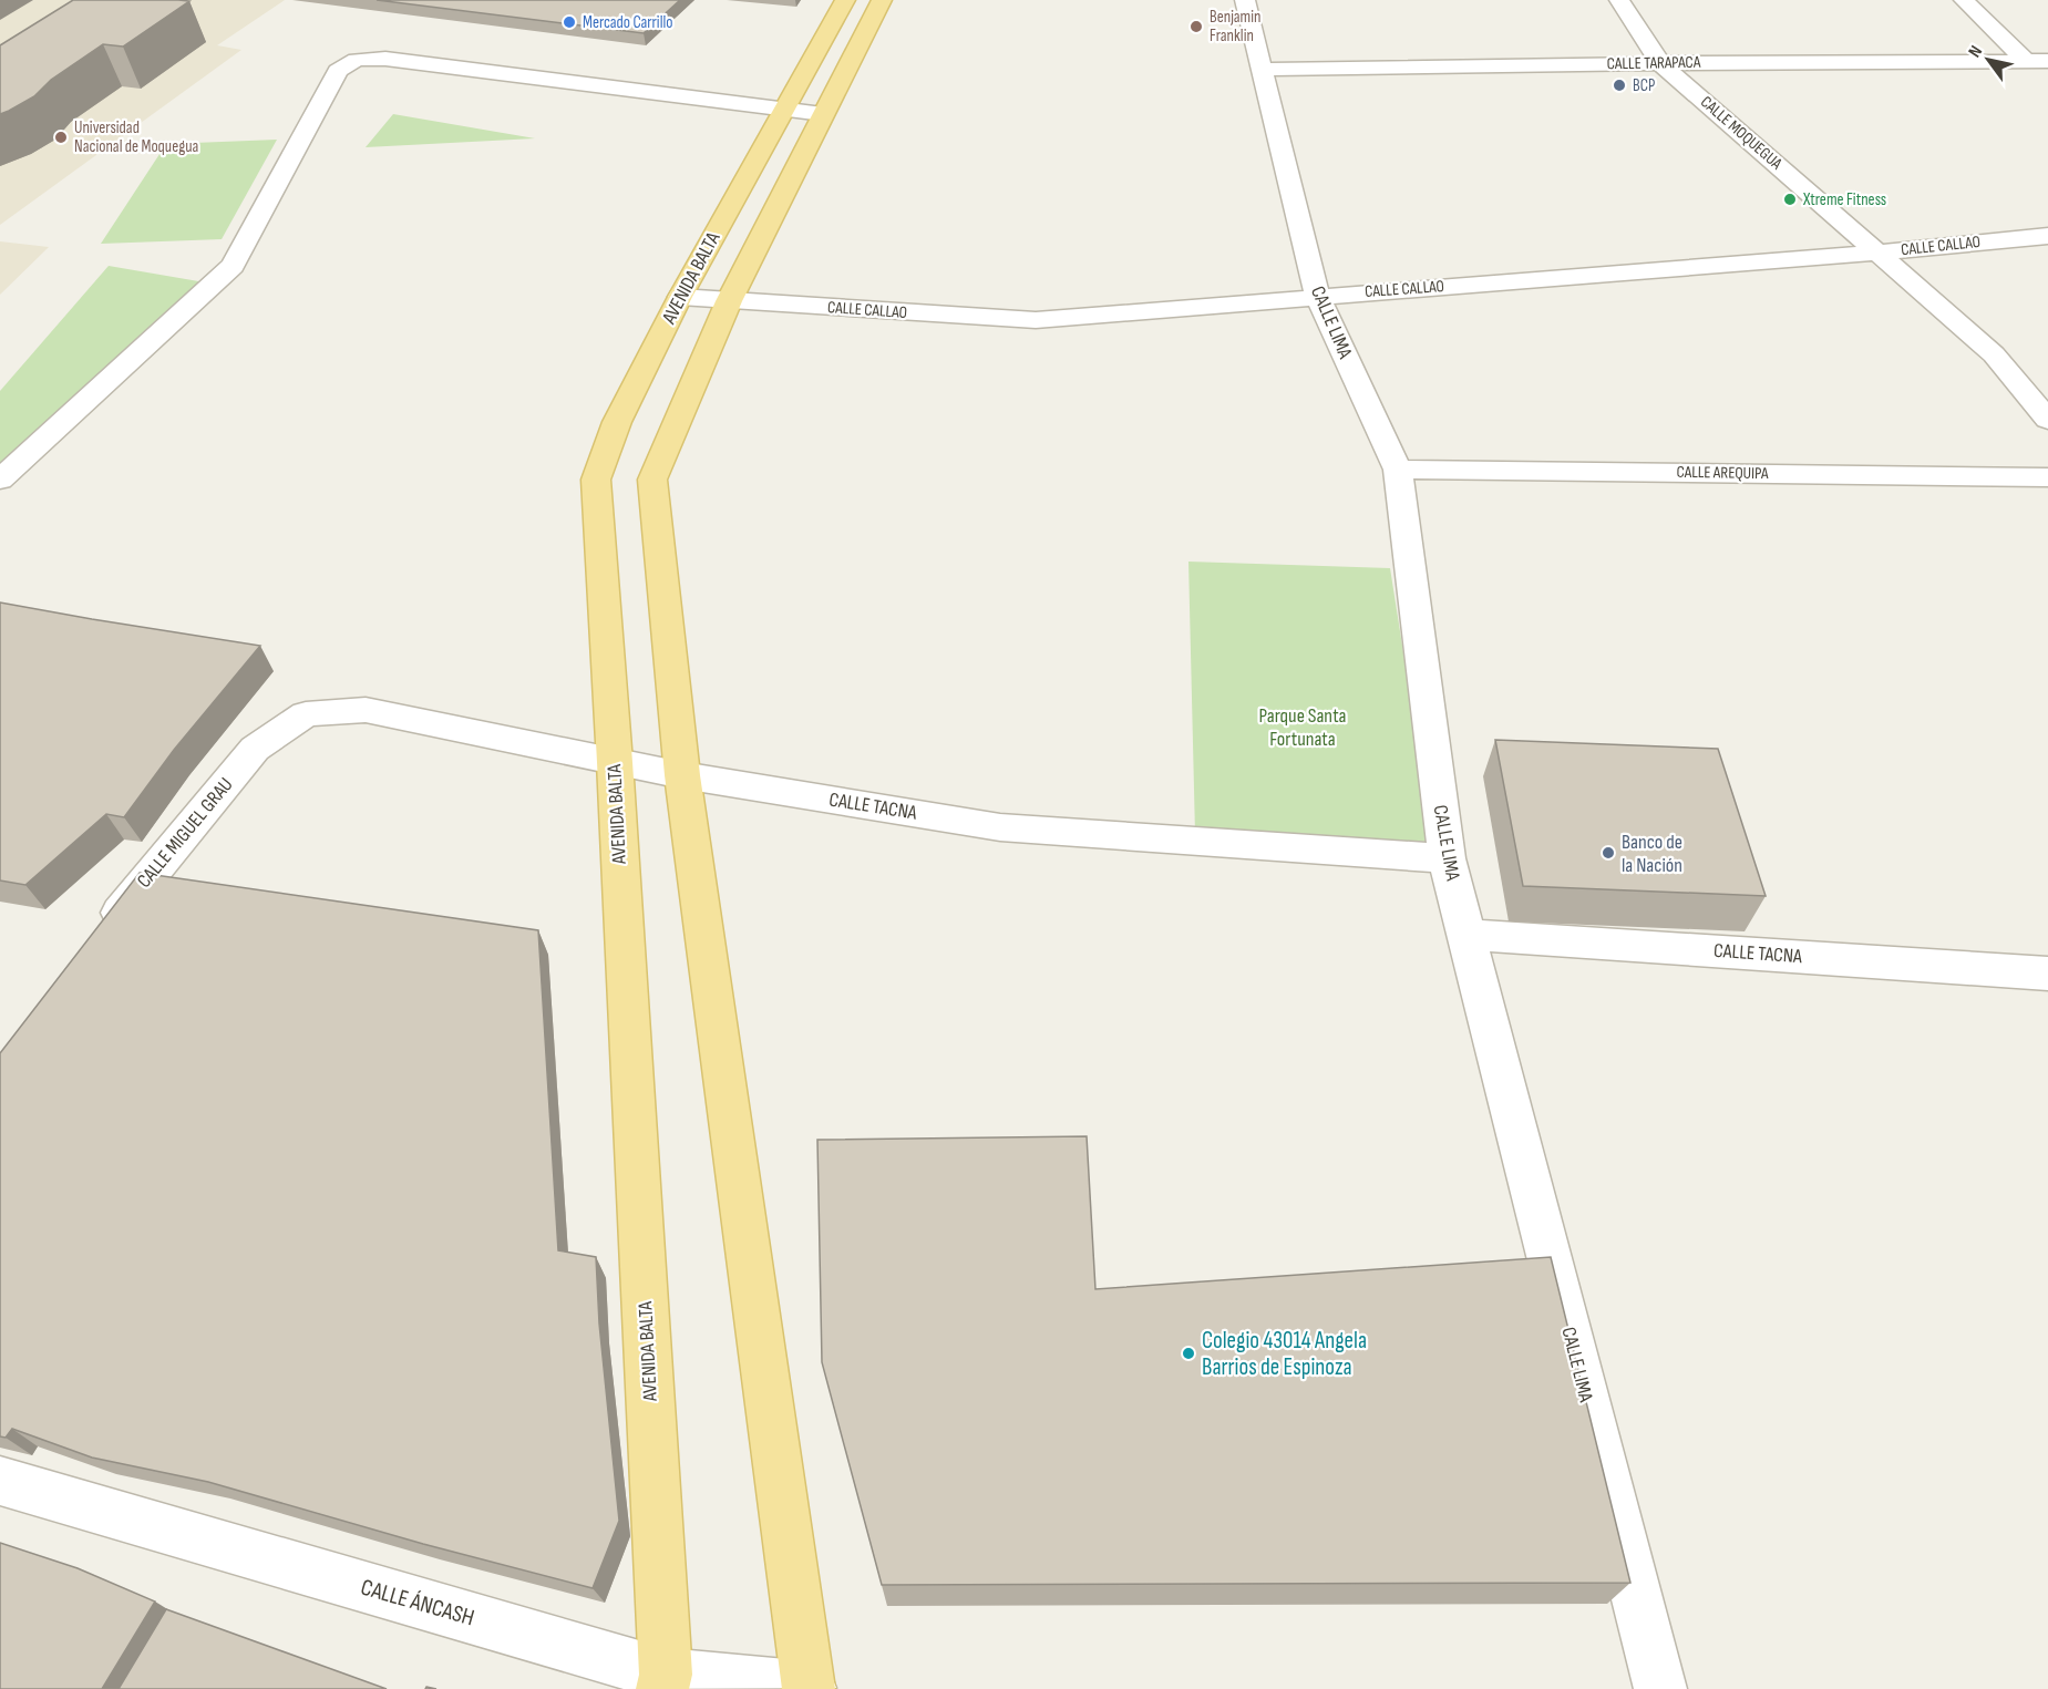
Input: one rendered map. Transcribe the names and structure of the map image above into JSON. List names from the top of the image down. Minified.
{"streets":{"main road":["AVENIDA BALTA"],"street":["CALLE TARAPACA","CALLE MOQUEGUA","CALLE CALLAO","CALLE LIMA","CALLE AREQUIPA","CALLE TACNA","CALLE MIGUEL GRAU","CALLE ÁNCASH"]},"crossings":[["CALLE TARAPACA","CALLE MOQUEGUA"],["CALLE TARAPACA","CALLE LIMA"],["CALLE MOQUEGUA","CALLE CALLAO"],["CALLE CALLAO","AVENIDA BALTA"],["CALLE CALLAO","CALLE LIMA"],["AVENIDA BALTA","CALLE TACNA"],["AVENIDA BALTA","CALLE ÁNCASH"],["CALLE LIMA","CALLE AREQUIPA"],["CALLE LIMA","CALLE TACNA"],["CALLE TACNA","CALLE MIGUEL GRAU"]],"parks":["Parque Santa Fortunata"],"places":["Mercado Carrillo","Benjamin Franklin","BCP","Universidad Nacional de Moquegua","Xtreme Fitness","Banco de la Nación","Colegio 43014 Angela Barrios de Espinoza"],"north":"top left"}
